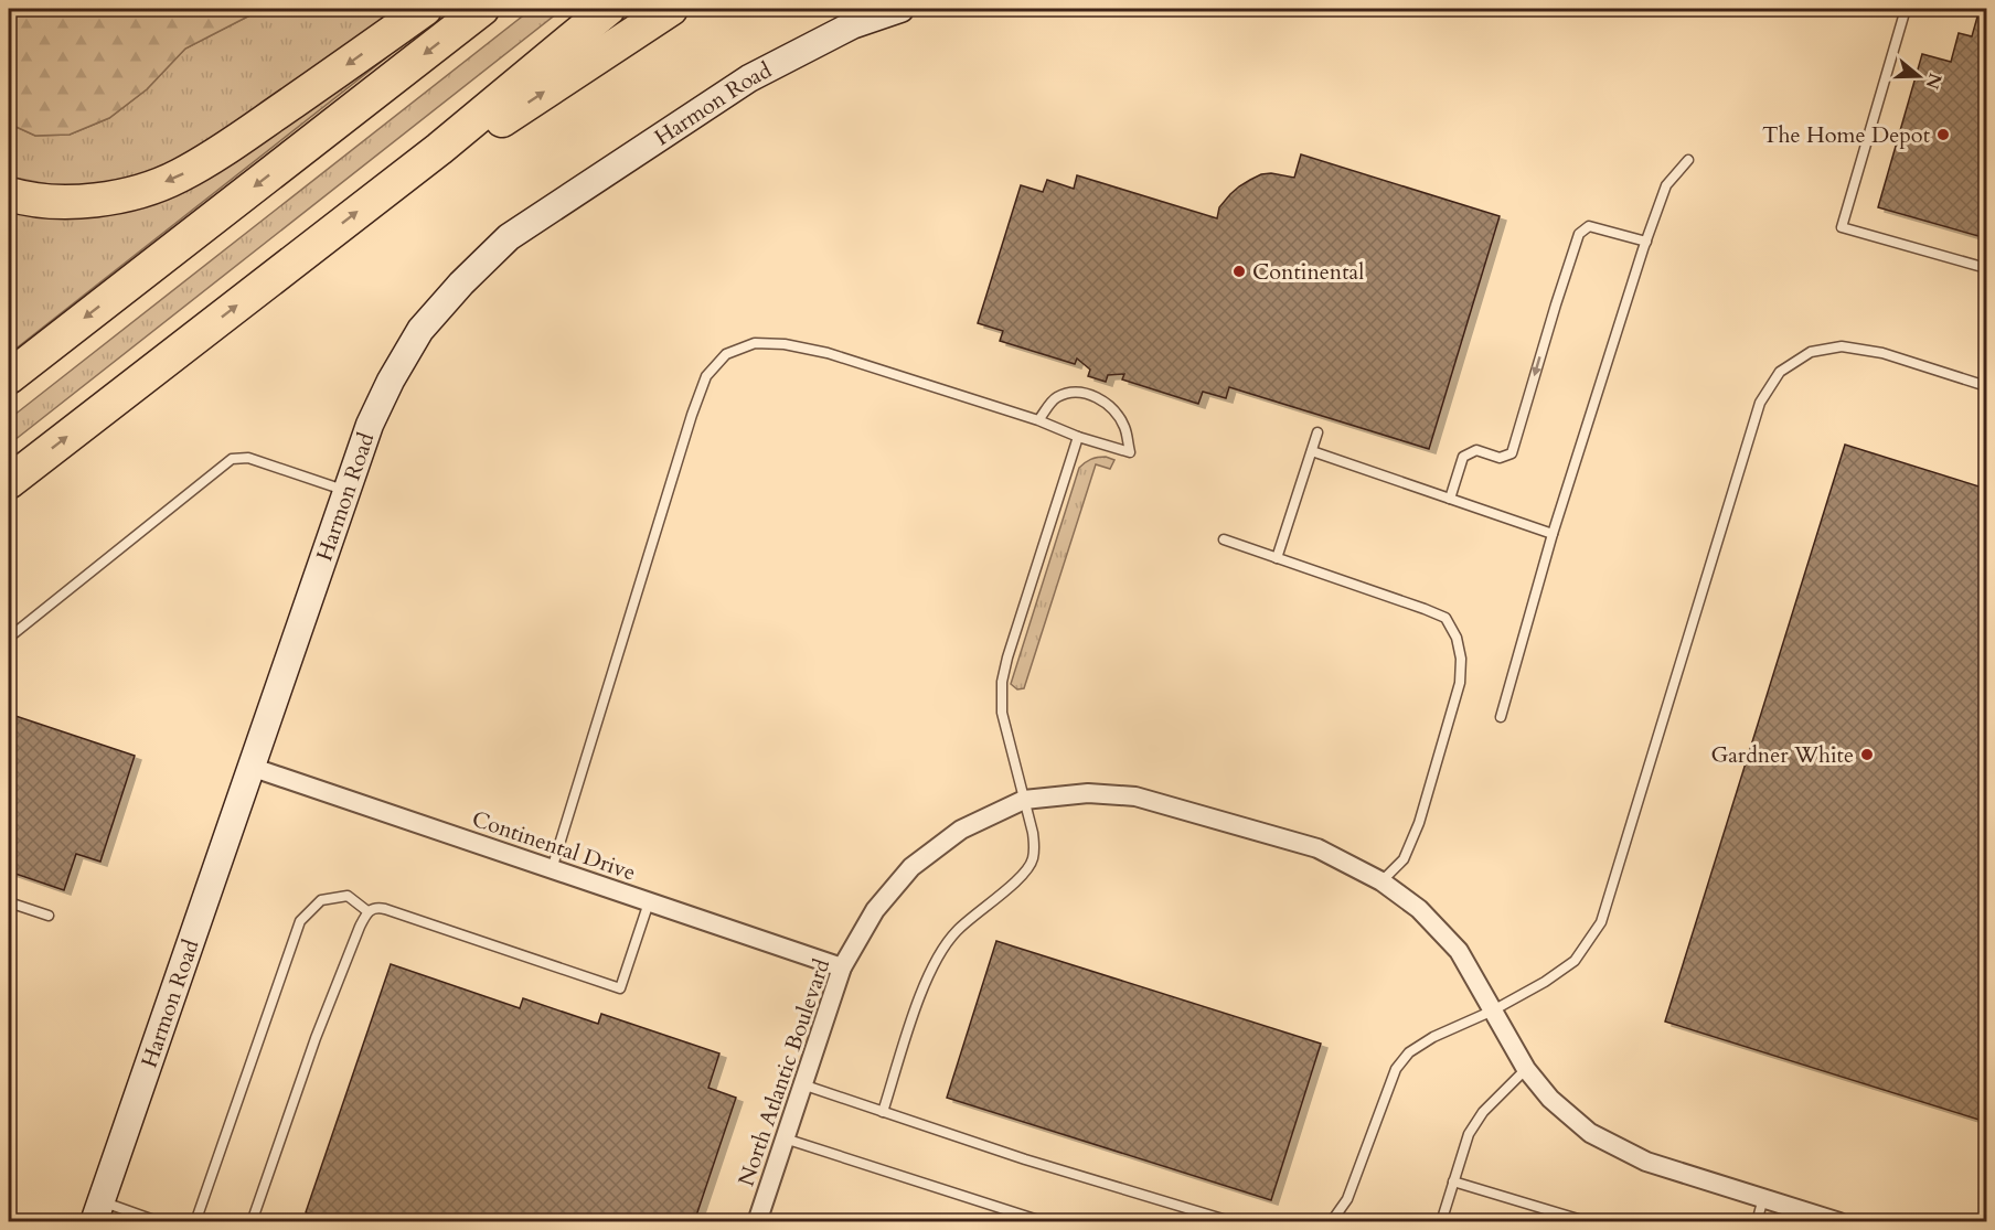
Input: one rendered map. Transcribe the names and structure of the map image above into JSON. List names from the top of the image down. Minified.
{"streets":{"street":["Harmon Road","Continental Drive","North Atlantic Boulevard"]},"crossings":[["Harmon Road","Continental Drive"],["Continental Drive","North Atlantic Boulevard"]],"places":["The Home Depot","Continental","Gardner White"],"north":"right"}
